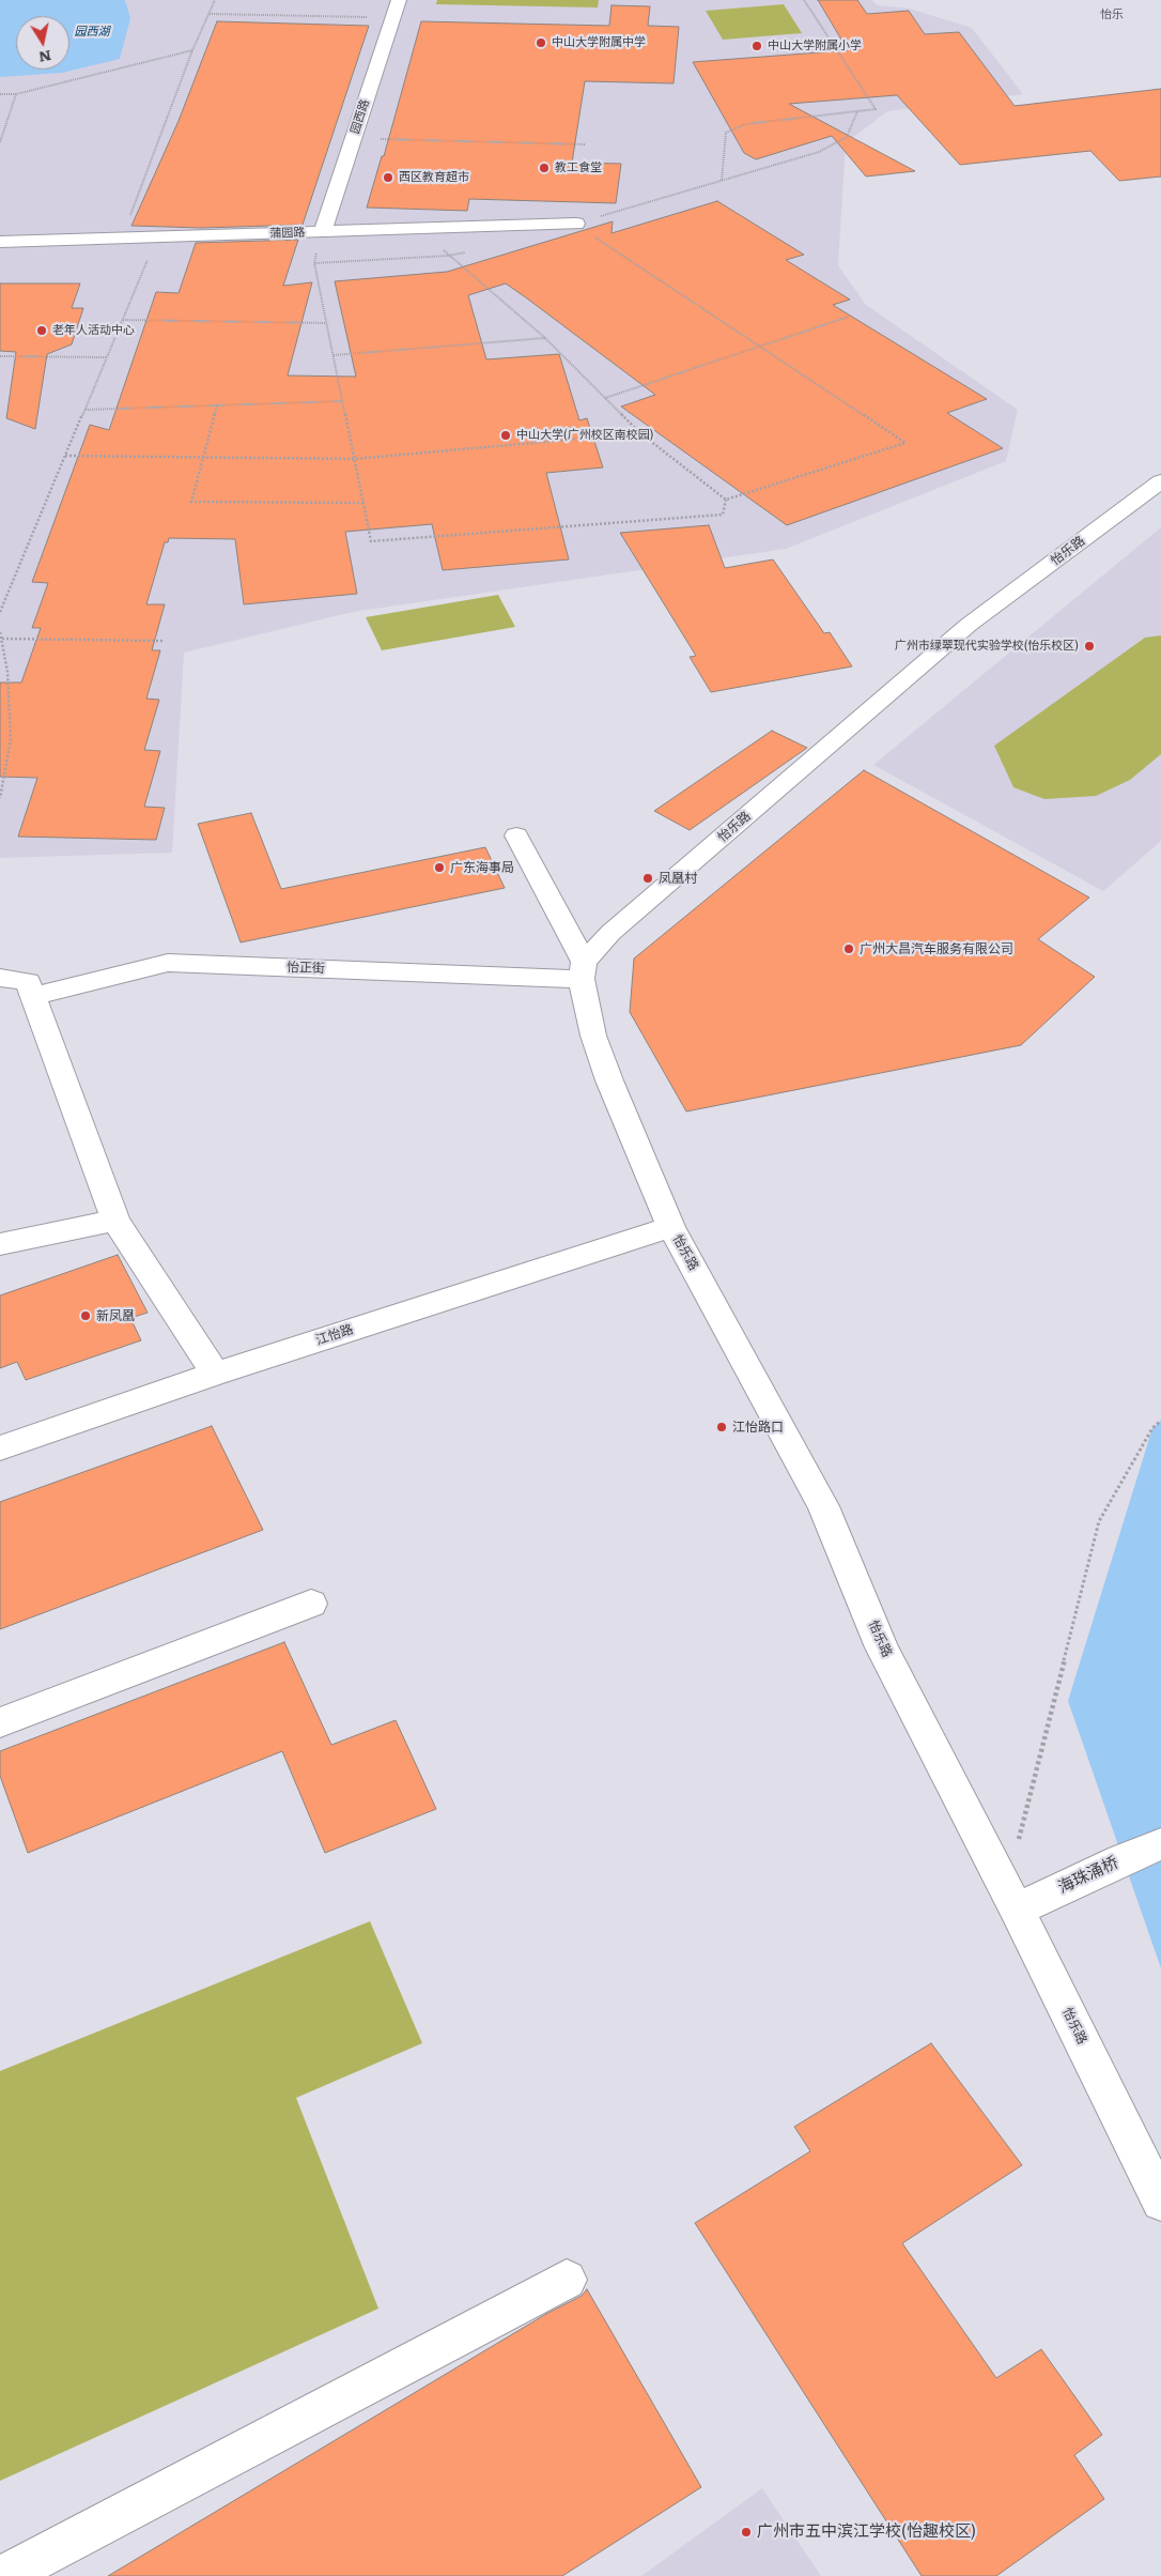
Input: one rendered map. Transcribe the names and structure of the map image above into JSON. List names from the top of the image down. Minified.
{"streets":{"street":["园西路","蒲园路","怡乐路","怡正街","江怡路","海珠涌桥"]},"crossings":[["园西路","蒲园路"],["怡乐路","怡正街"],["怡乐路","江怡路"],["怡乐路","海珠涌桥"]],"districts":["怡乐"],"water":["园西湖"],"places":["中山大学附属中学","中山大学附属小学","教工食堂","西区教育超市","老年人活动中心","中山大学(广州校区南校园)","广州市绿翠现代实验学校(怡乐校区)","广东海事局","凤凰村","广州大昌汽车服务有限公司","新凤凰","江怡路口","广州市五中滨江学校(怡趣校区)"],"north":"bottom"}
